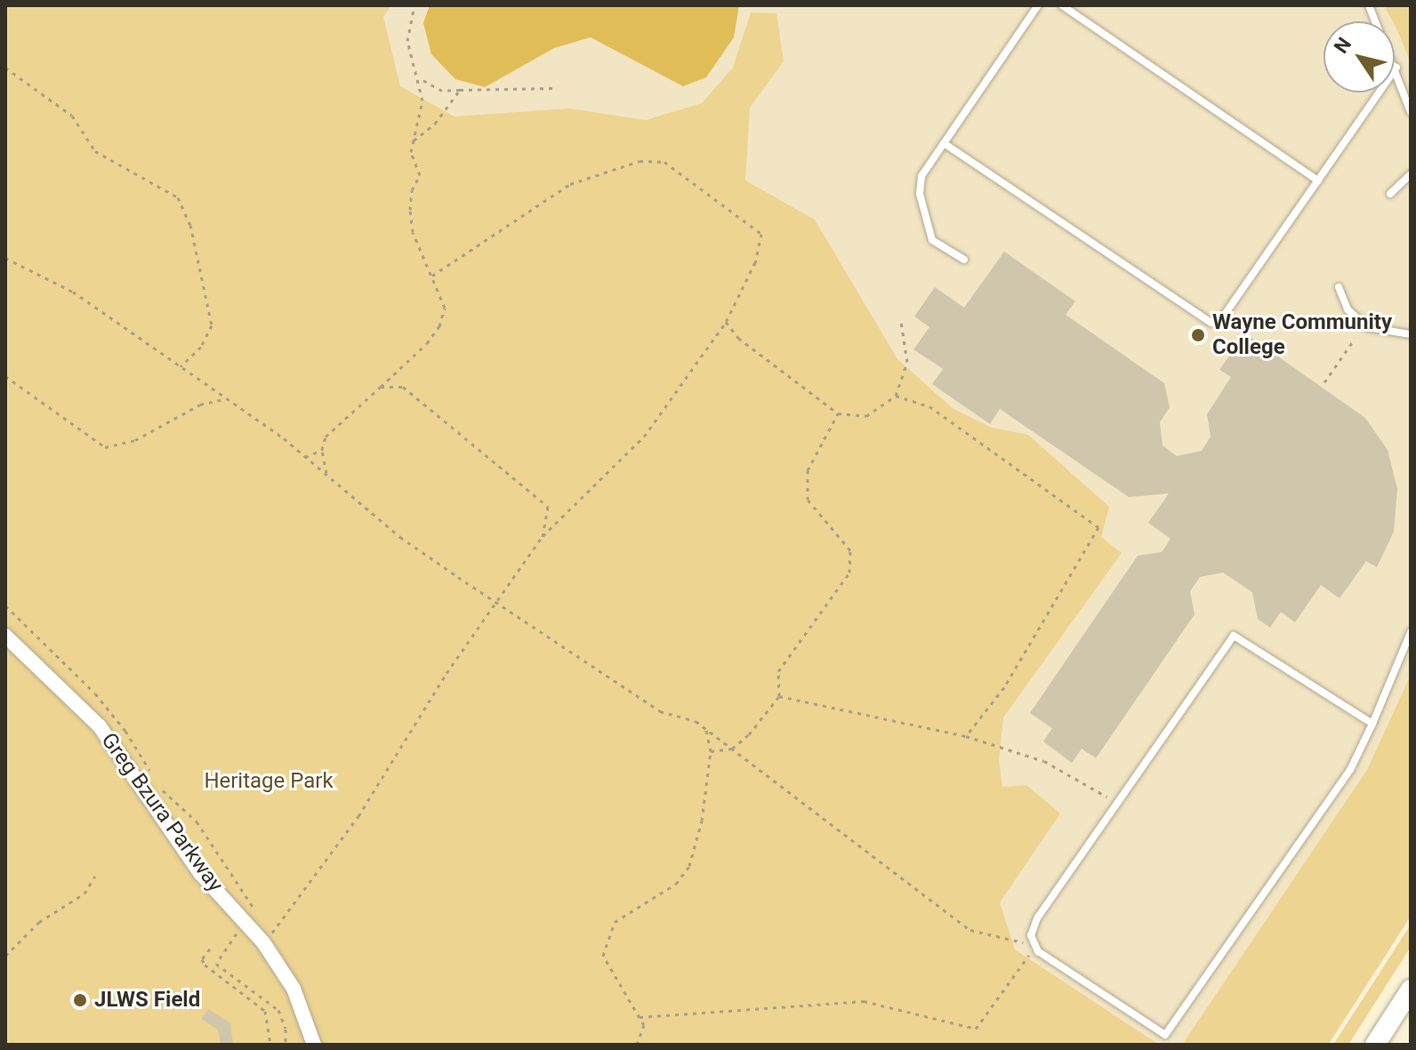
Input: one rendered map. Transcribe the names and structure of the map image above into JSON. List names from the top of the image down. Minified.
{"streets":{"street":["Greg Bzura Parkway"]},"parks":["Heritage Park"],"places":["Wayne Community College","JLWS Field"],"north":"top left"}
